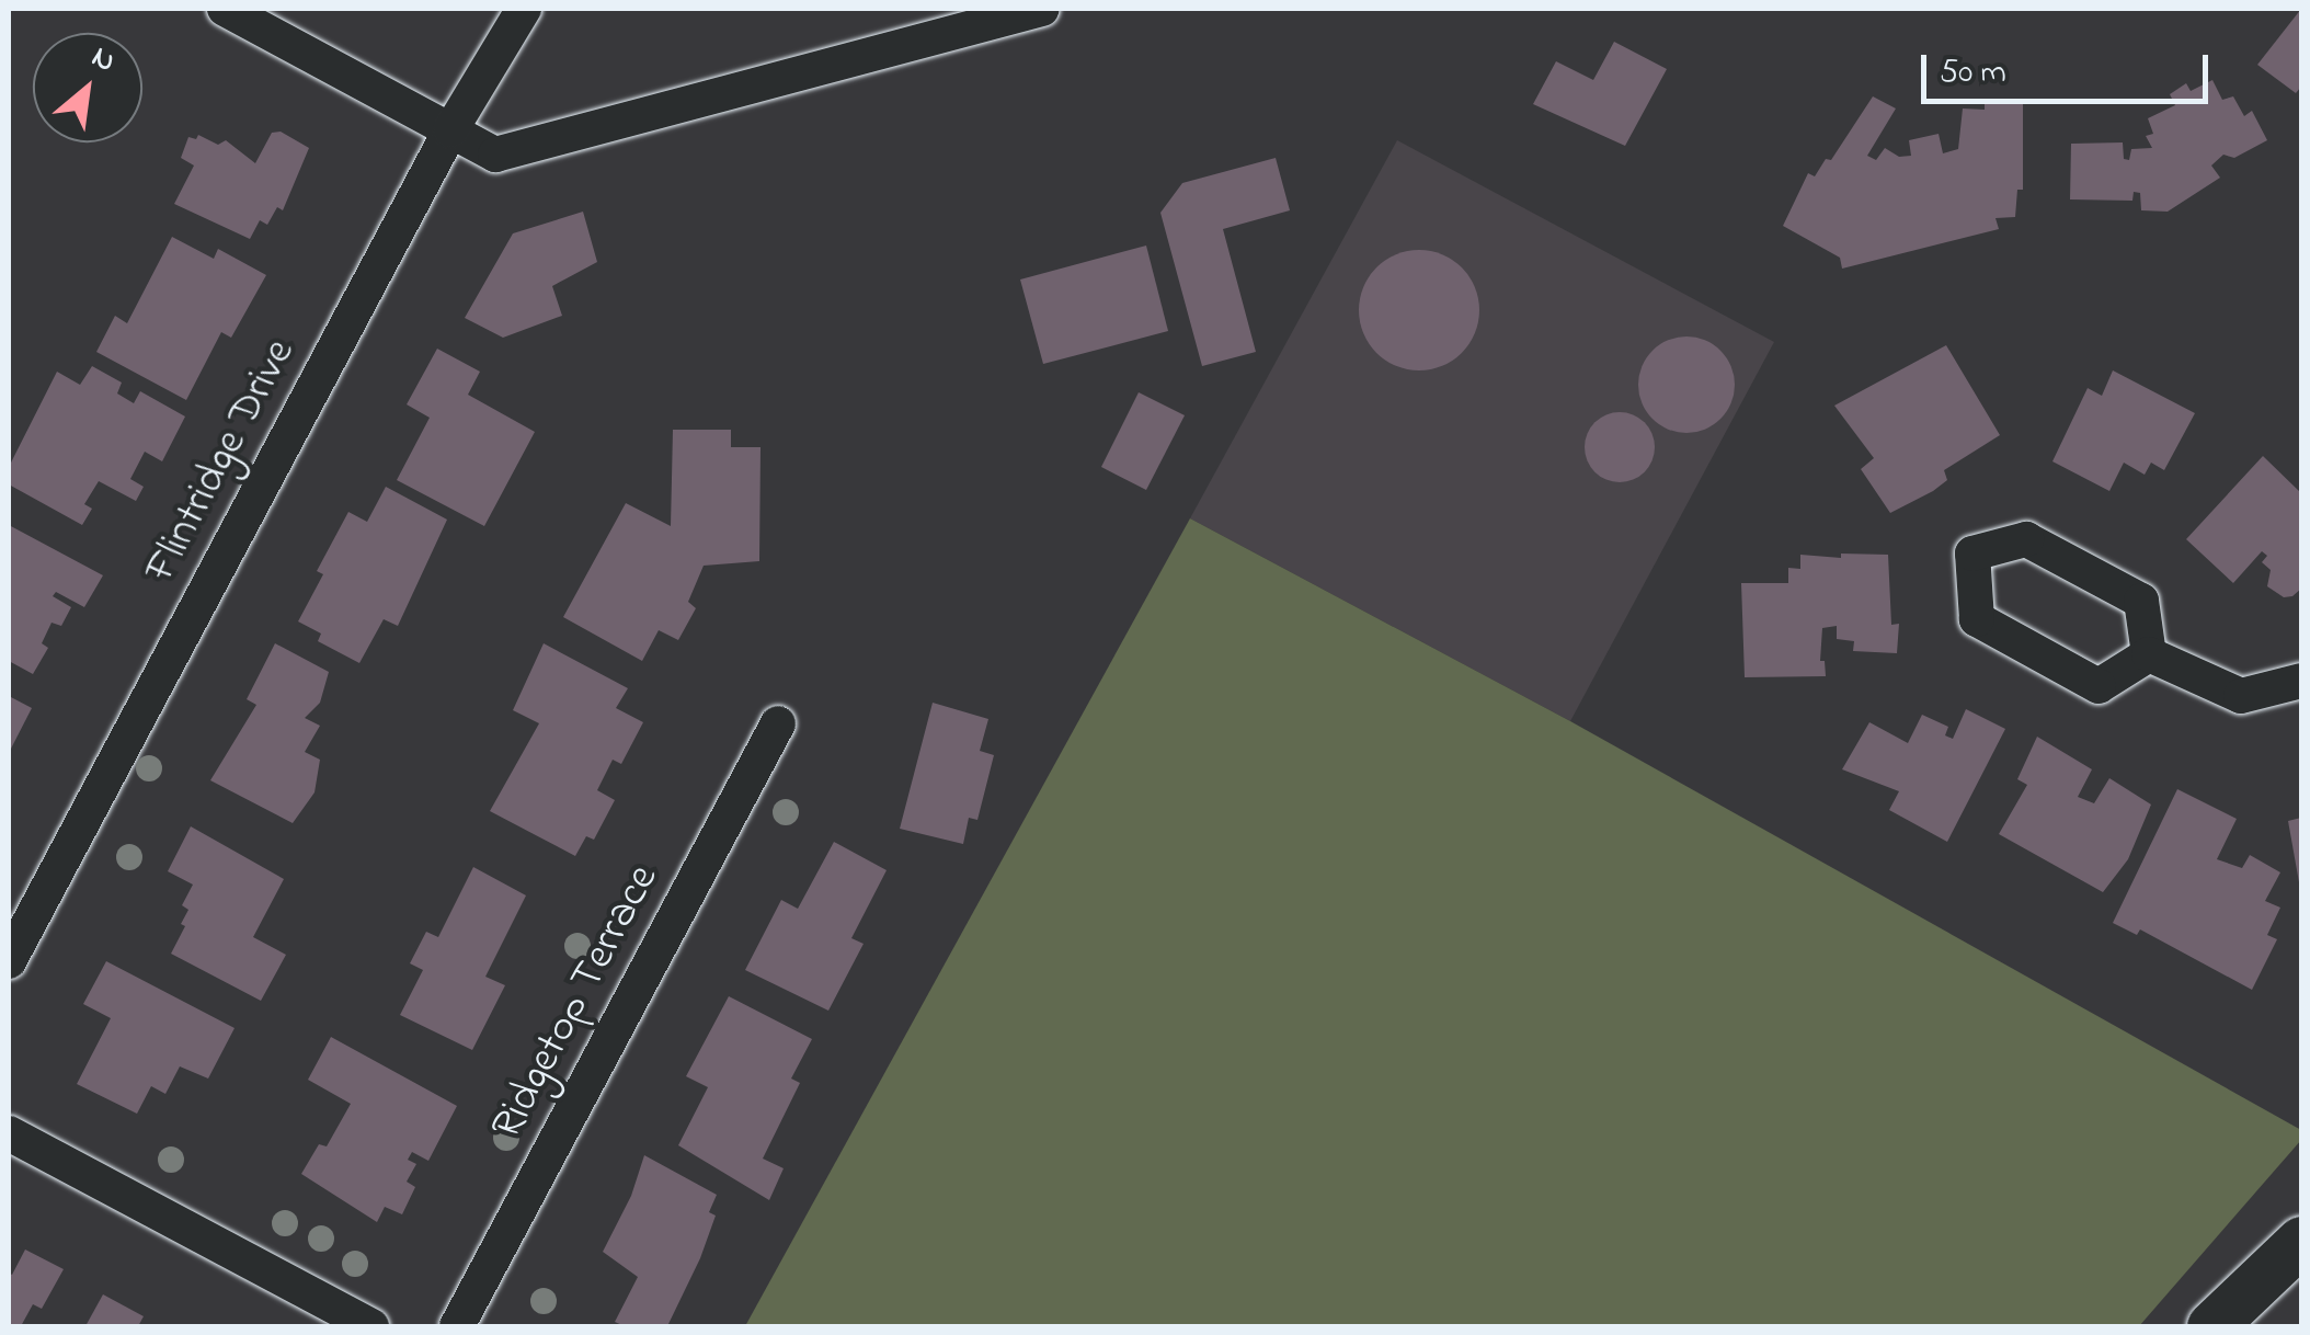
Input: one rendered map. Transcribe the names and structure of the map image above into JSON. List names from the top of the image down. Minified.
{"streets":{"street":["Flintridge Drive","Ridgetop Terrace"]},"scale_bar":"50 m","north":"top right"}
